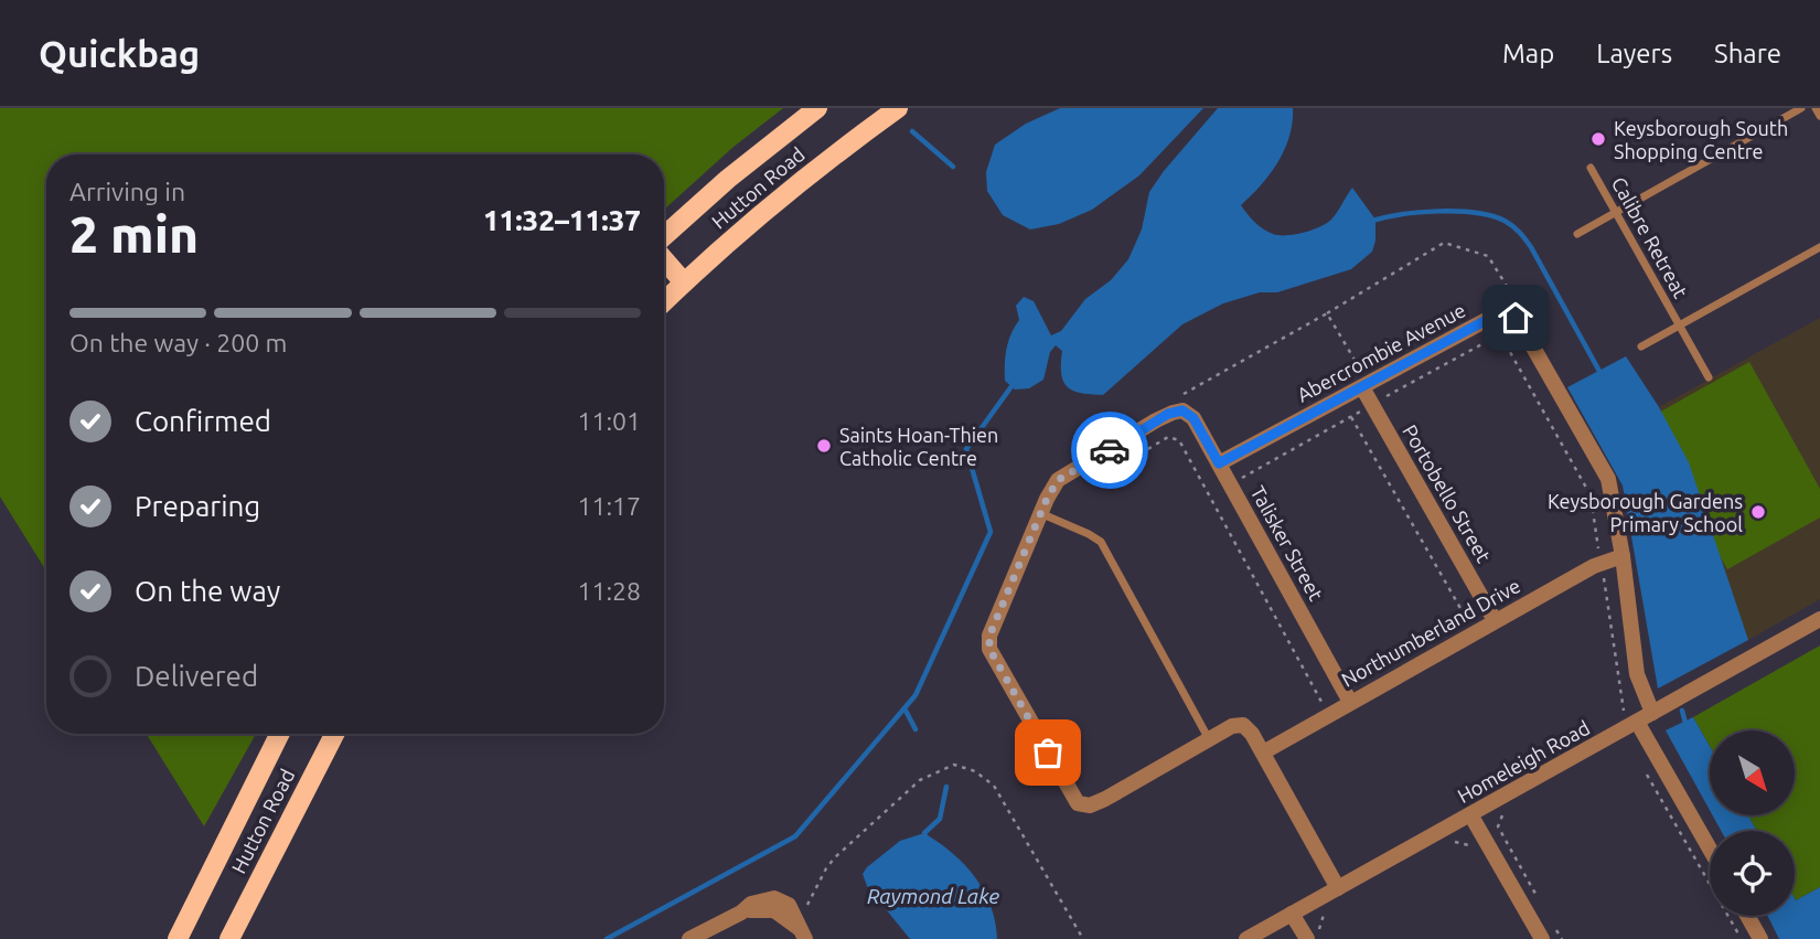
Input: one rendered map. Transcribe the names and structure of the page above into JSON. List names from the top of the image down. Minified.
{"streets":{"main road":["Hutton Road"],"street":["Abercrombie Avenue","Portobello Street","Talisker Street","Northumberland Drive","Homeleigh Road"],"lane":["Calibre Retreat"]},"crossings":[["Abercrombie Avenue","Portobello Street"],["Abercrombie Avenue","Talisker Street"],["Portobello Street","Northumberland Drive"],["Talisker Street","Northumberland Drive"],["Talisker Street","Homeleigh Road"]],"water":["Raymond Lake"],"places":["Keysborough South Shopping Centre","Saints Hoan-Thien Catholic Centre","Keysborough Gardens Primary School"],"north":"bottom right","page":{"header":"Quickbag","nav":["Map","Layers","Share"],"heading":["2 min","Arriving in","11:32–11:37"],"bar":"On the way · 200 m","list":[["Confirmed","11:01"],["Preparing","11:17"],["On the way","11:28"],"Delivered"]}}
